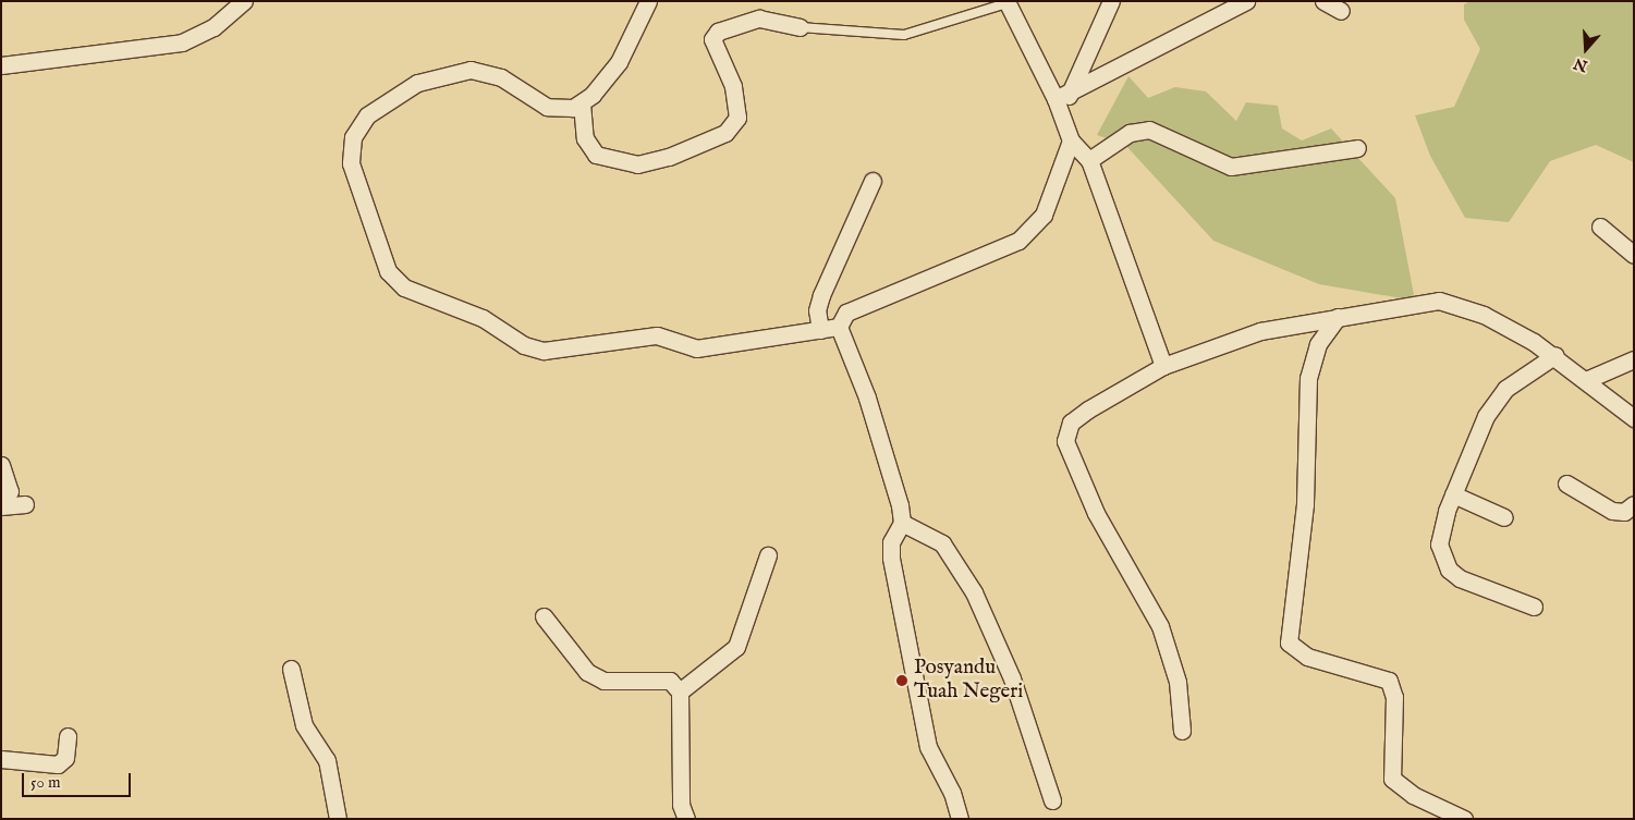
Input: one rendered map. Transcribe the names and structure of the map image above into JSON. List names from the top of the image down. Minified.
{"places":["Posyandu Tuah Negeri"],"scale_bar":"50 m","north":"bottom"}
